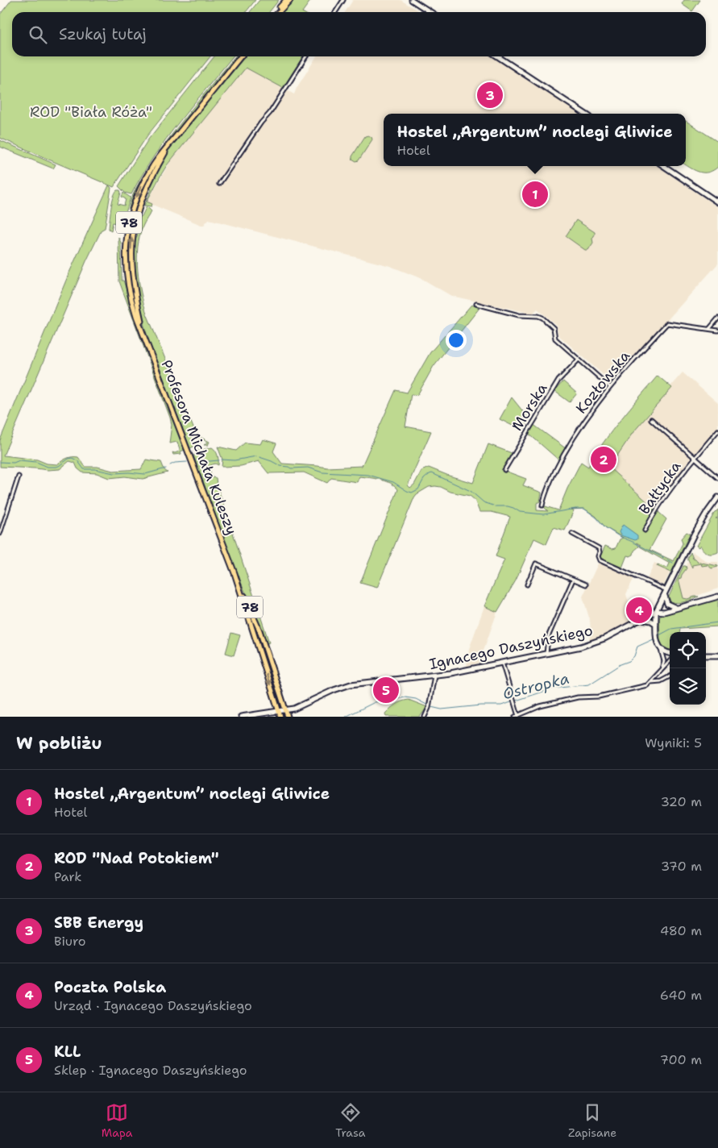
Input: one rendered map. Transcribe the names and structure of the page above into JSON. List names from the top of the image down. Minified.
{"streets":{"main road":["78","Profesora Michała Kuleszy","Ignacego Daszyńskiego"],"street":["Kozłowska","Morska","Bałtycka"]},"crossings":[["78","Profesora Michała Kuleszy"],["78","Ignacego Daszyńskiego"],["Profesora Michała Kuleszy","Ignacego Daszyńskiego"]],"water":["Ostropka"],"parks":["ROD \"Biała Róża\""],"page":{"search":"Szukaj tutaj","pins":["3","1","2","4","5"],"popup":["Hostel „Argentum” noclegi Gliwice","Hotel"],"heading":["W pobliżu","Wyniki: 5"],"list":[{"mark":"1","name":"Hostel „Argentum” noclegi Gliwice","note":"Hotel","value":"320 m"},{"mark":"2","name":"ROD \"Nad Potokiem\"","note":"Park","value":"370 m"},{"mark":"3","name":"SBB Energy","note":"Biuro","value":"480 m"},{"mark":"4","name":"Poczta Polska","note":"Urząd · Ignacego Daszyńskiego","value":"640 m"},{"mark":"5","name":"KLL","note":"Sklep · Ignacego Daszyńskiego","value":"700 m"}],"nav":["Mapa","Trasa","Zapisane"]}}
